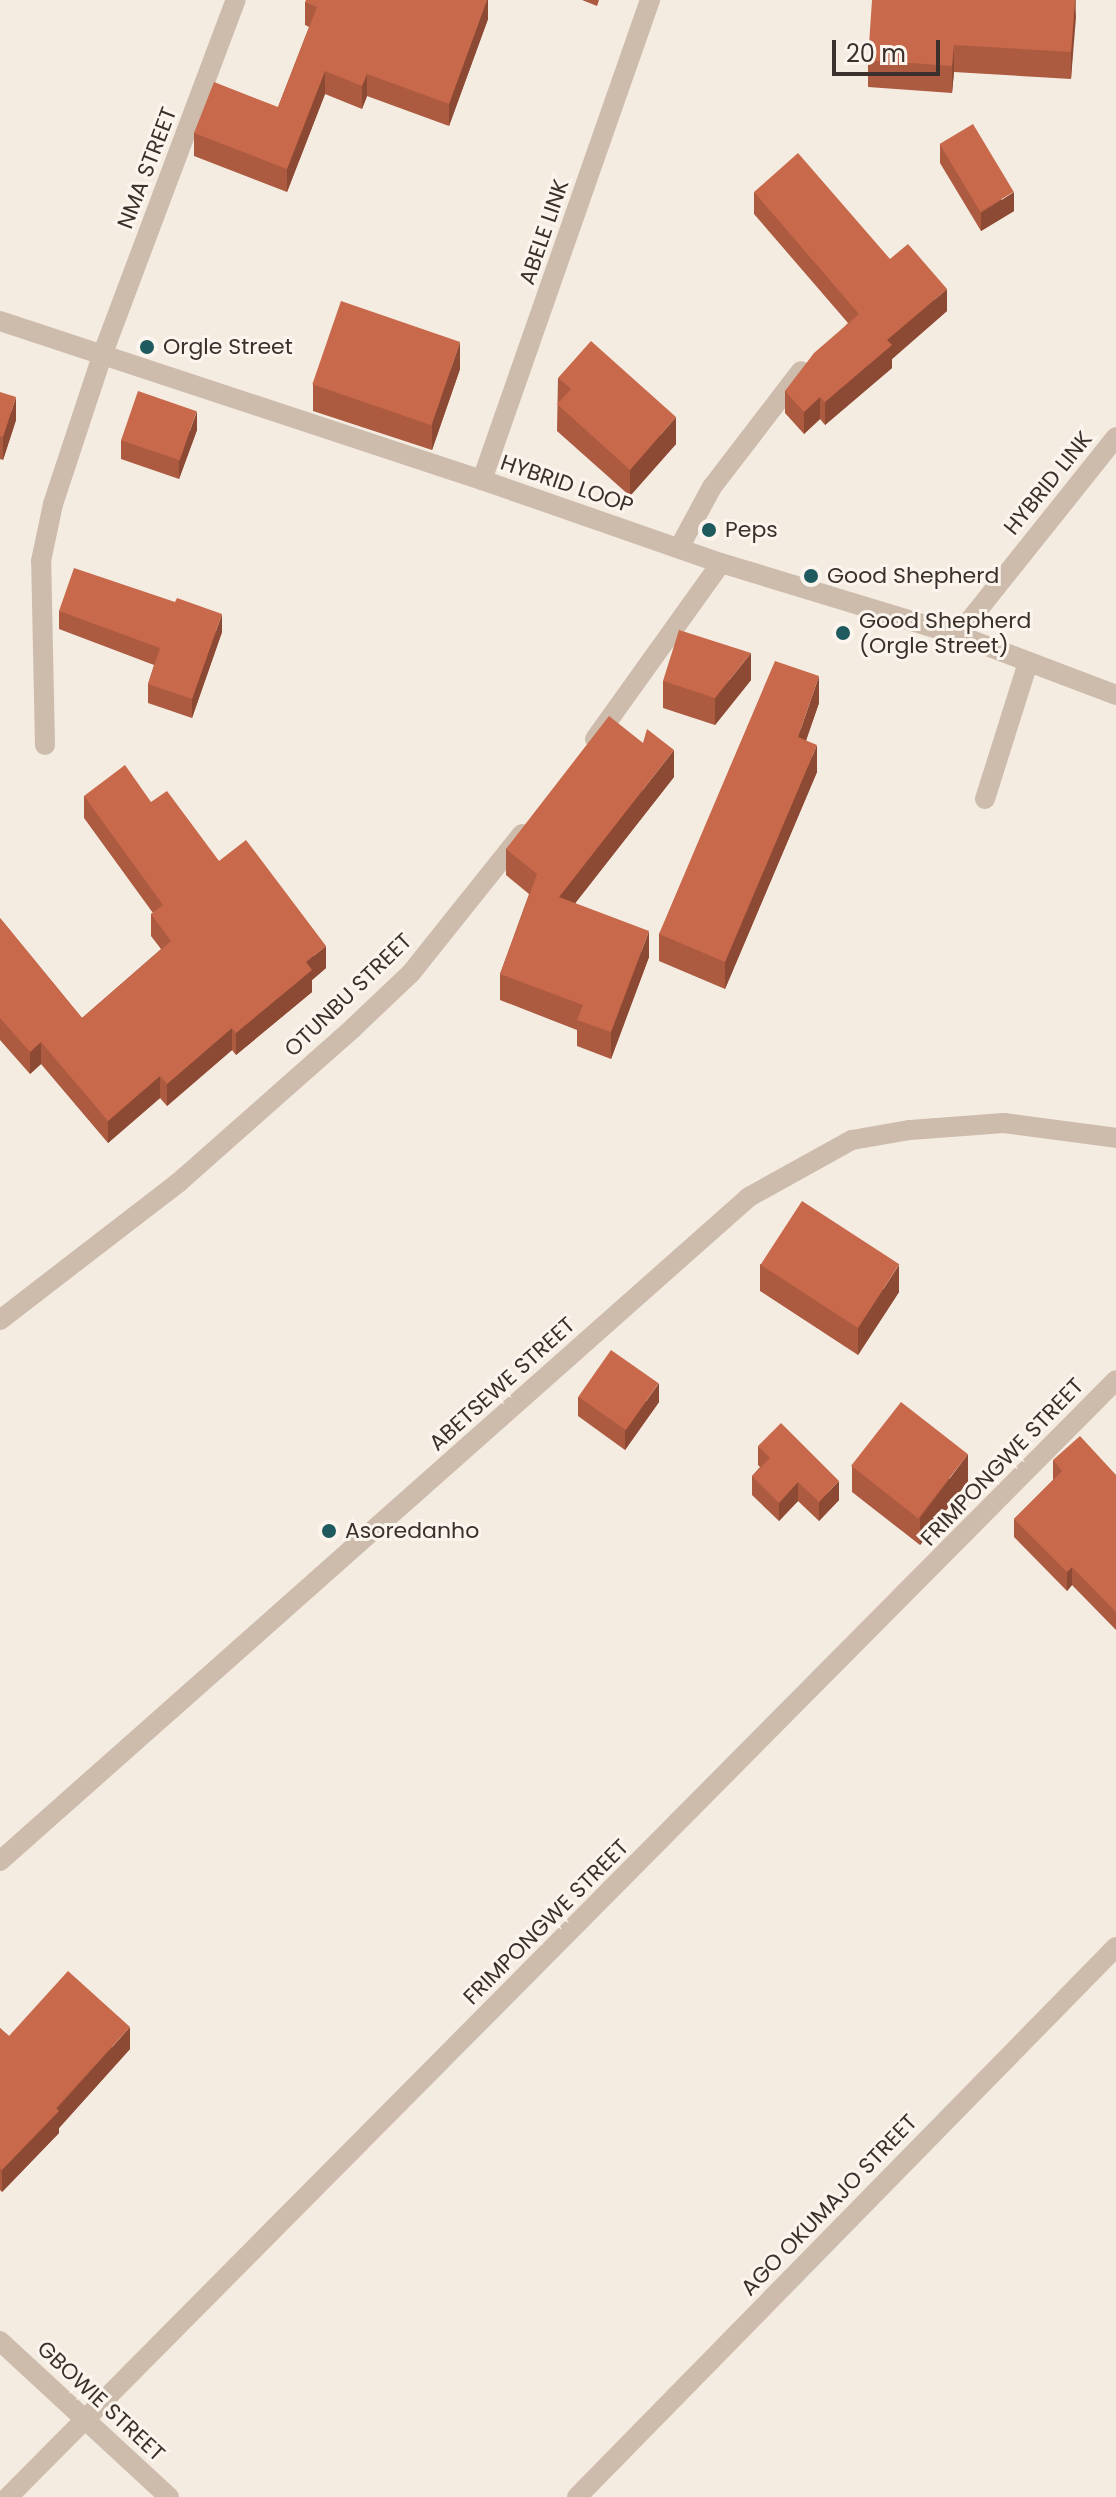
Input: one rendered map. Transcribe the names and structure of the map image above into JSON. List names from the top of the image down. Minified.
{"streets":{"street":["NMA STREET","ABELE LINK","HYBRID LINK","HYBRID LOOP","OTUNBU STREET","ABETSEWE STREET","FRIMPONGWE STREET","AGO OKUMAJO STREET","GBOWIE STREET"]},"crossings":[["NMA STREET","HYBRID LOOP"],["ABELE LINK","HYBRID LOOP"],["HYBRID LINK","HYBRID LOOP"],["FRIMPONGWE STREET","GBOWIE STREET"]],"places":["Orgle Street","Peps","Good Shepherd","Good Shepherd (Orgle Street)","Asoredanho"],"scale_bar":"20 m"}
